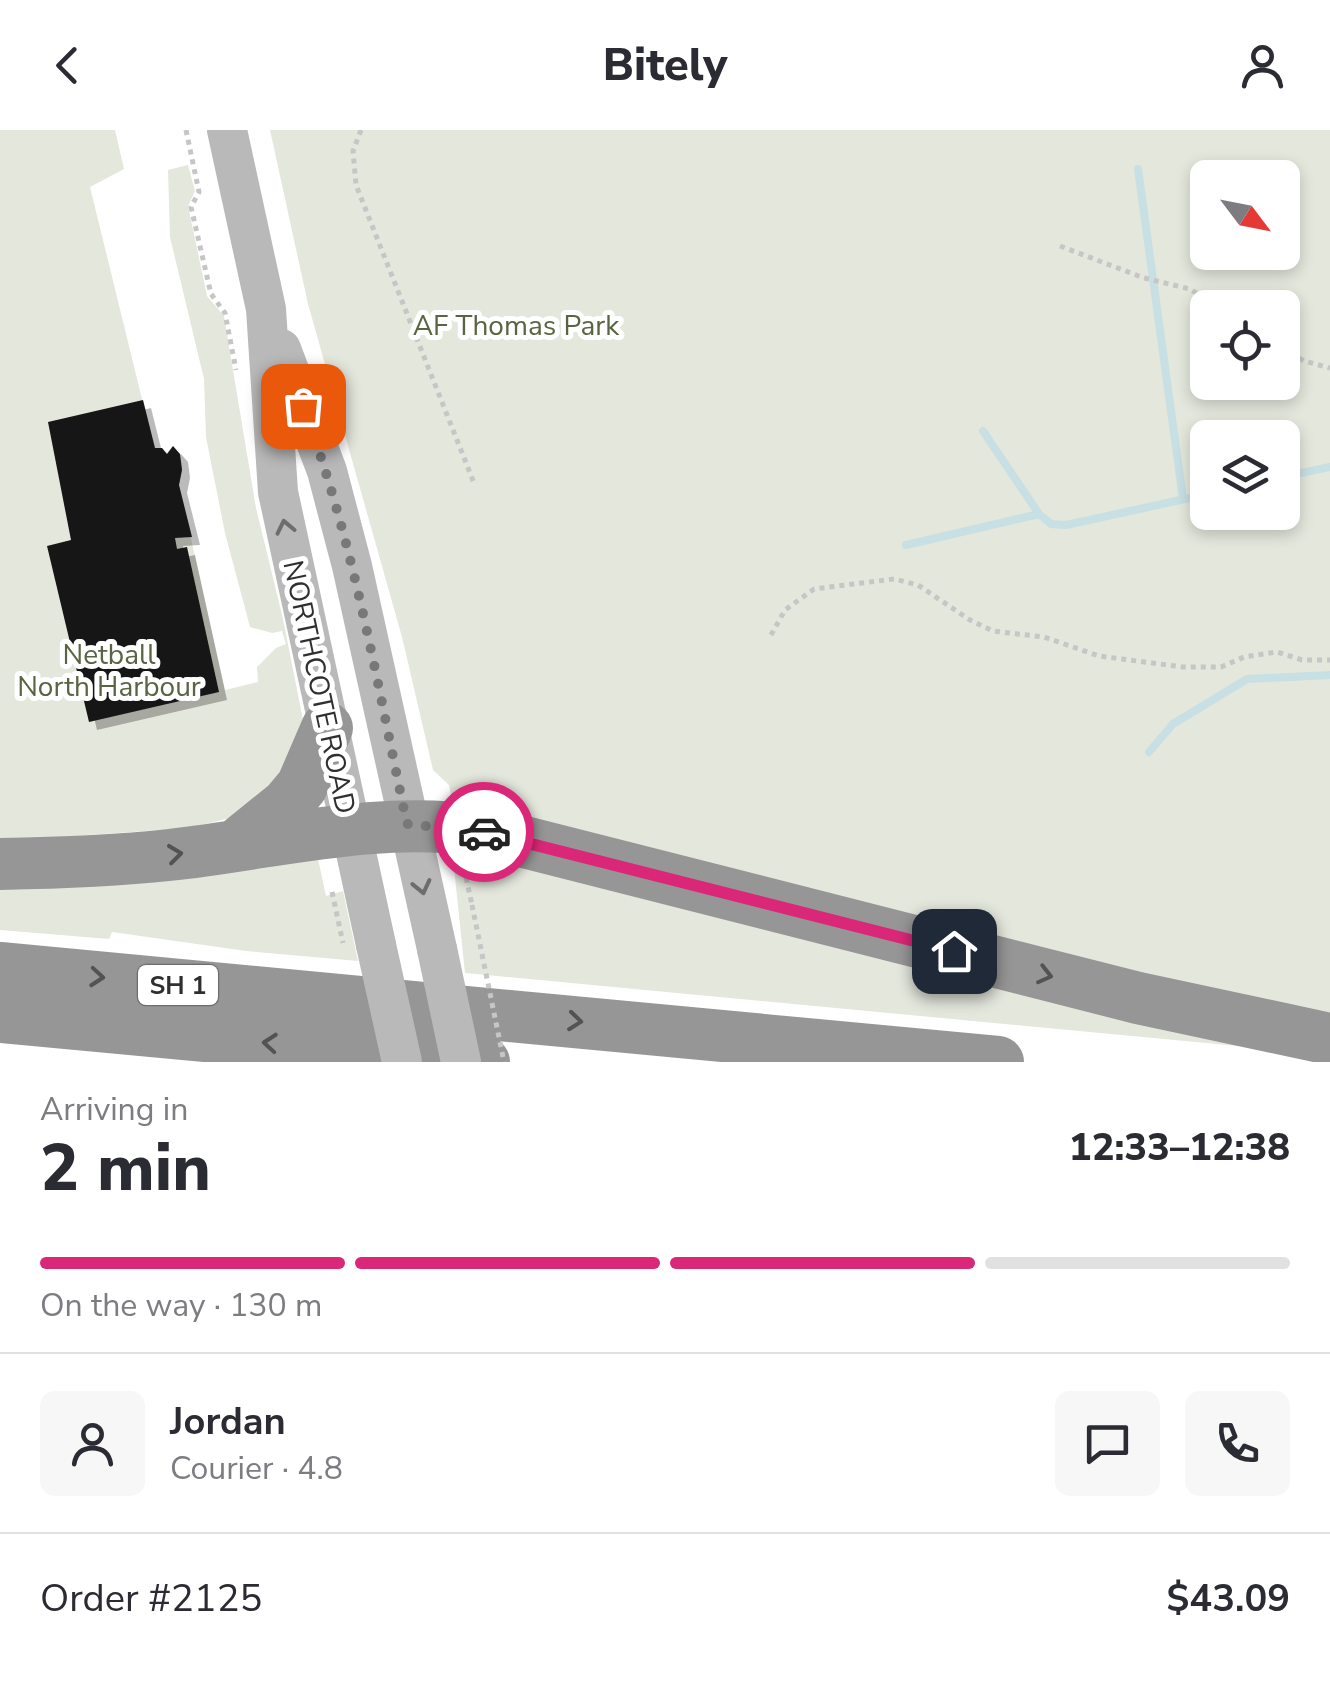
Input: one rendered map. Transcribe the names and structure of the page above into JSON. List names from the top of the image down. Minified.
{"streets":{"highway":["SH 1"],"main road":["NORTHCOTE ROAD"]},"parks":["AF Thomas Park","Netball North Harbour"],"north":"bottom right","page":{"header":"Bitely","heading":["2 min","Arriving in","12:33–12:38"],"panel":["Jordan","Courier · 4.8","Order #2125","$43.09"],"bar":"On the way · 130 m"}}
